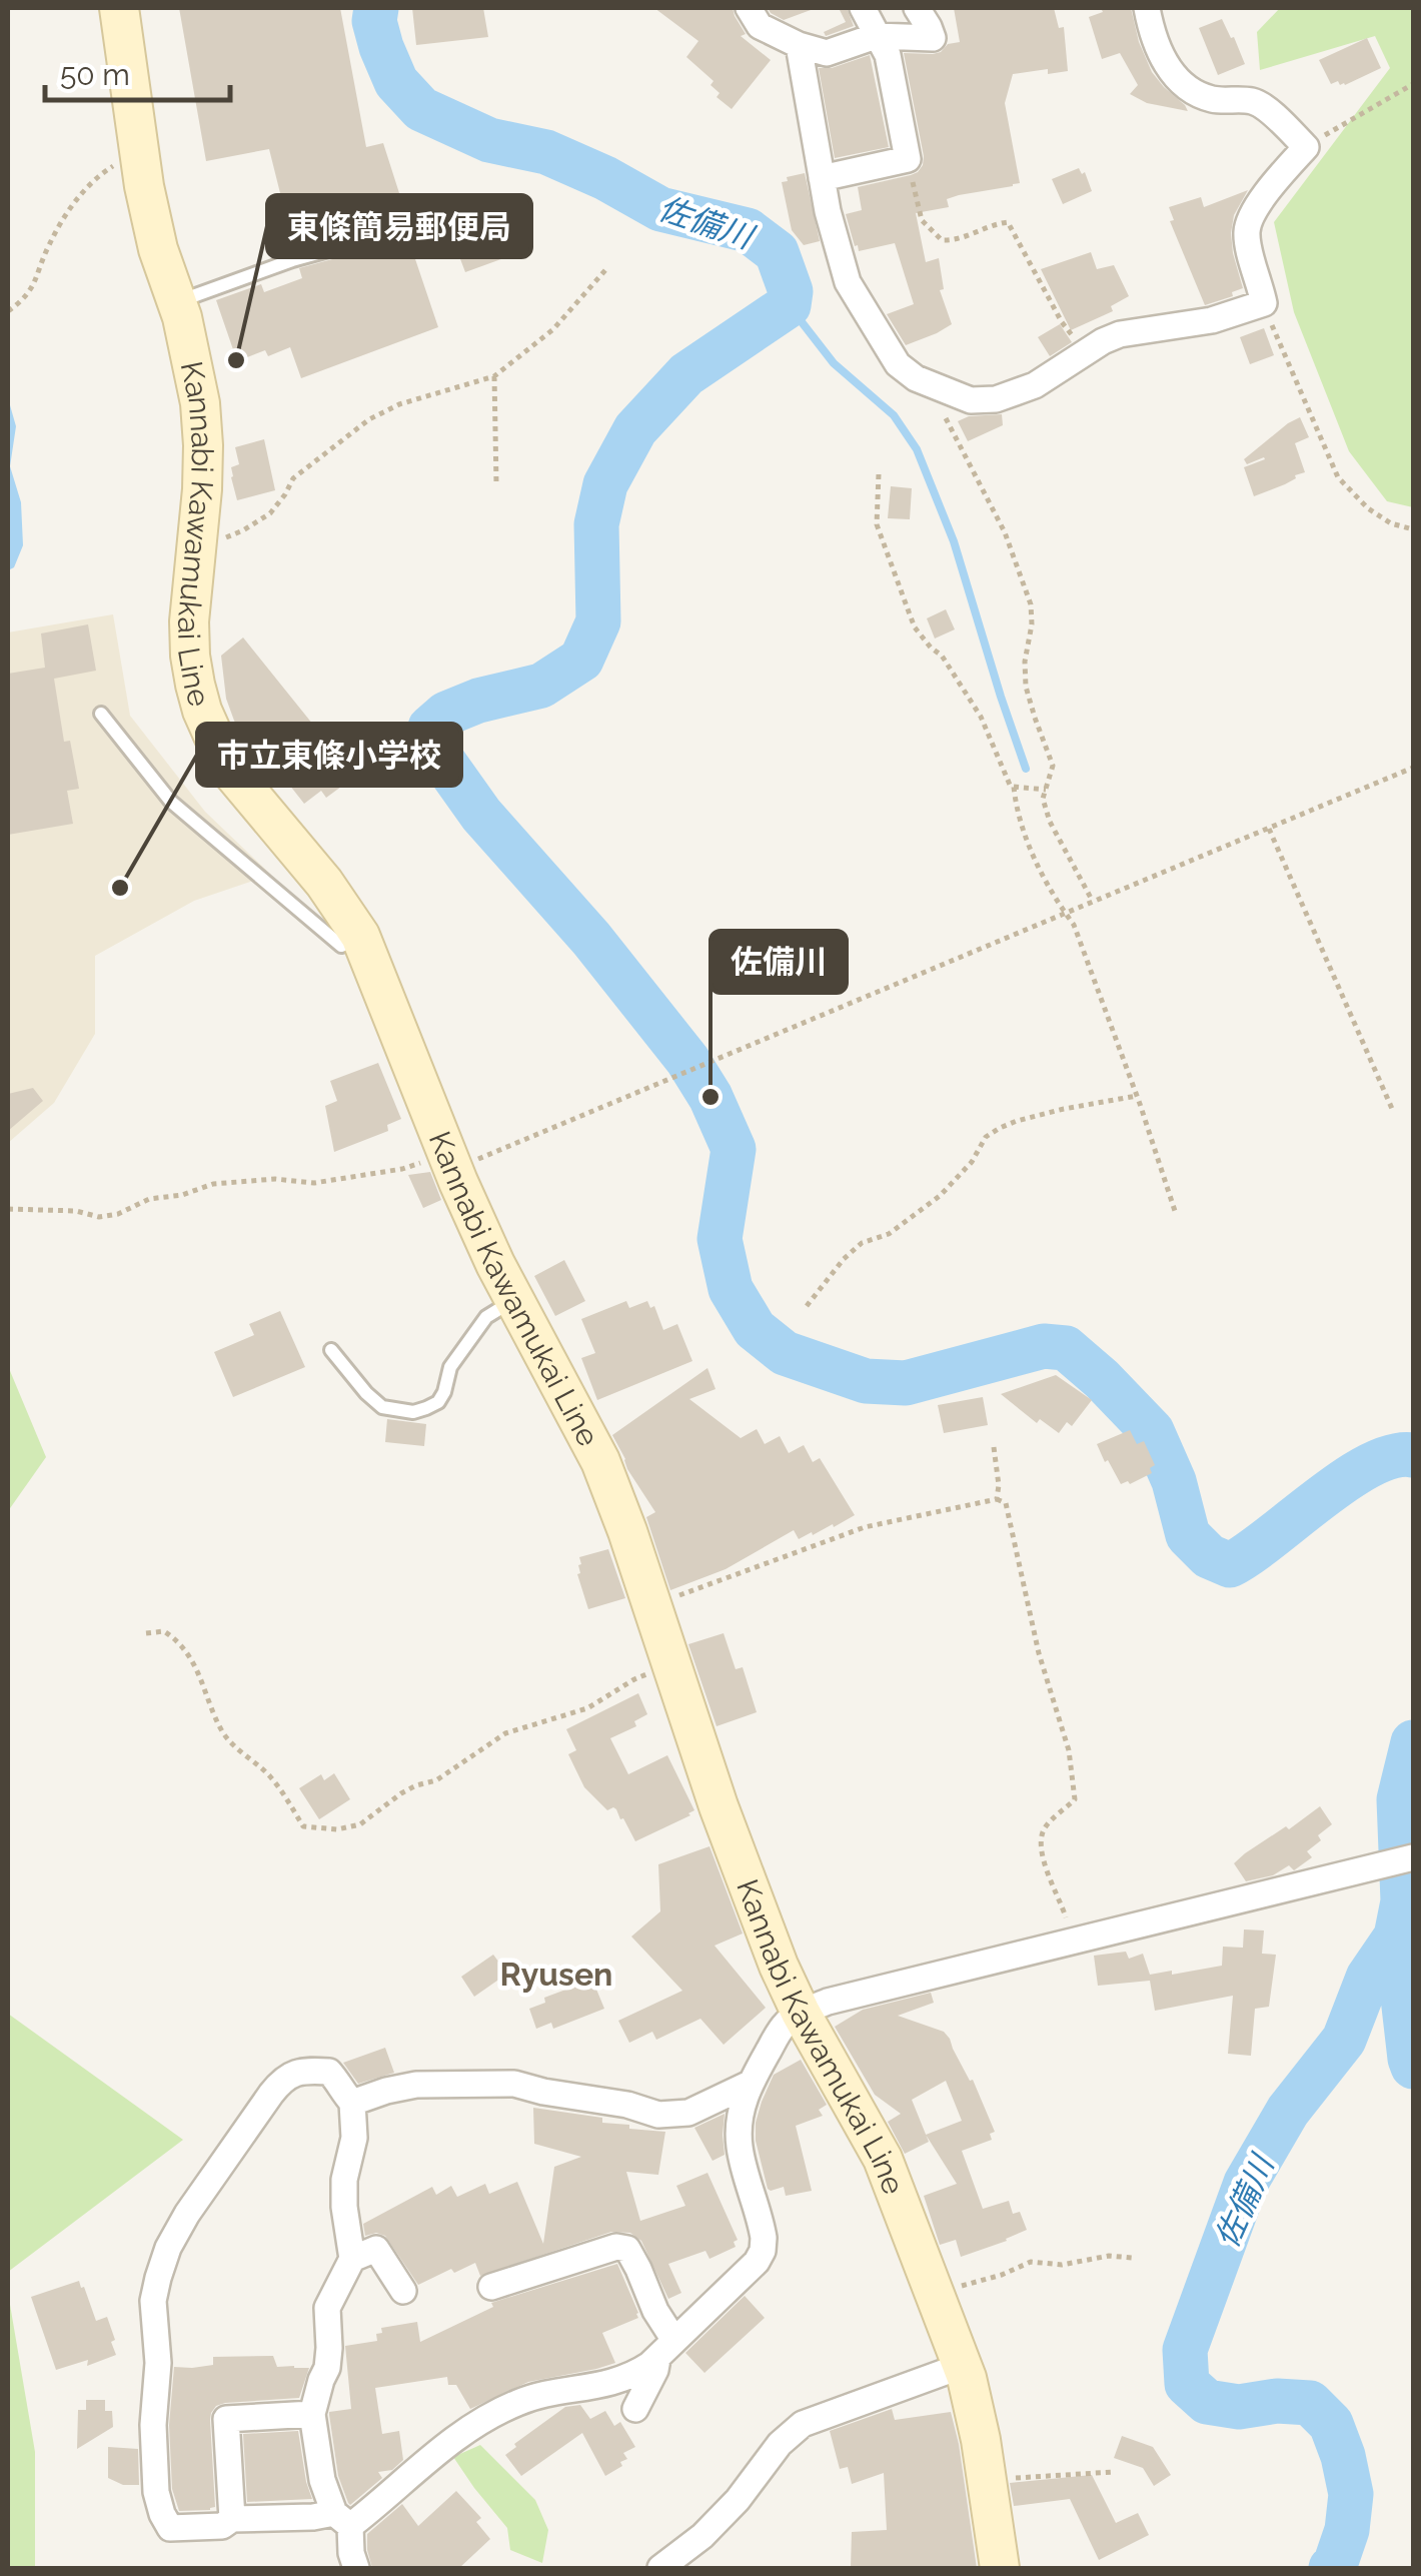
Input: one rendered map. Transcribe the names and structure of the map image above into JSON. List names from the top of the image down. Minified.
{"streets":{"main road":["Kannabi Kawamukai Line"]},"districts":["Ryusen"],"water":["佐備川"],"places":["東條簡易郵便局","市立東條小学校","佐備川"],"scale_bar":"50 m"}
